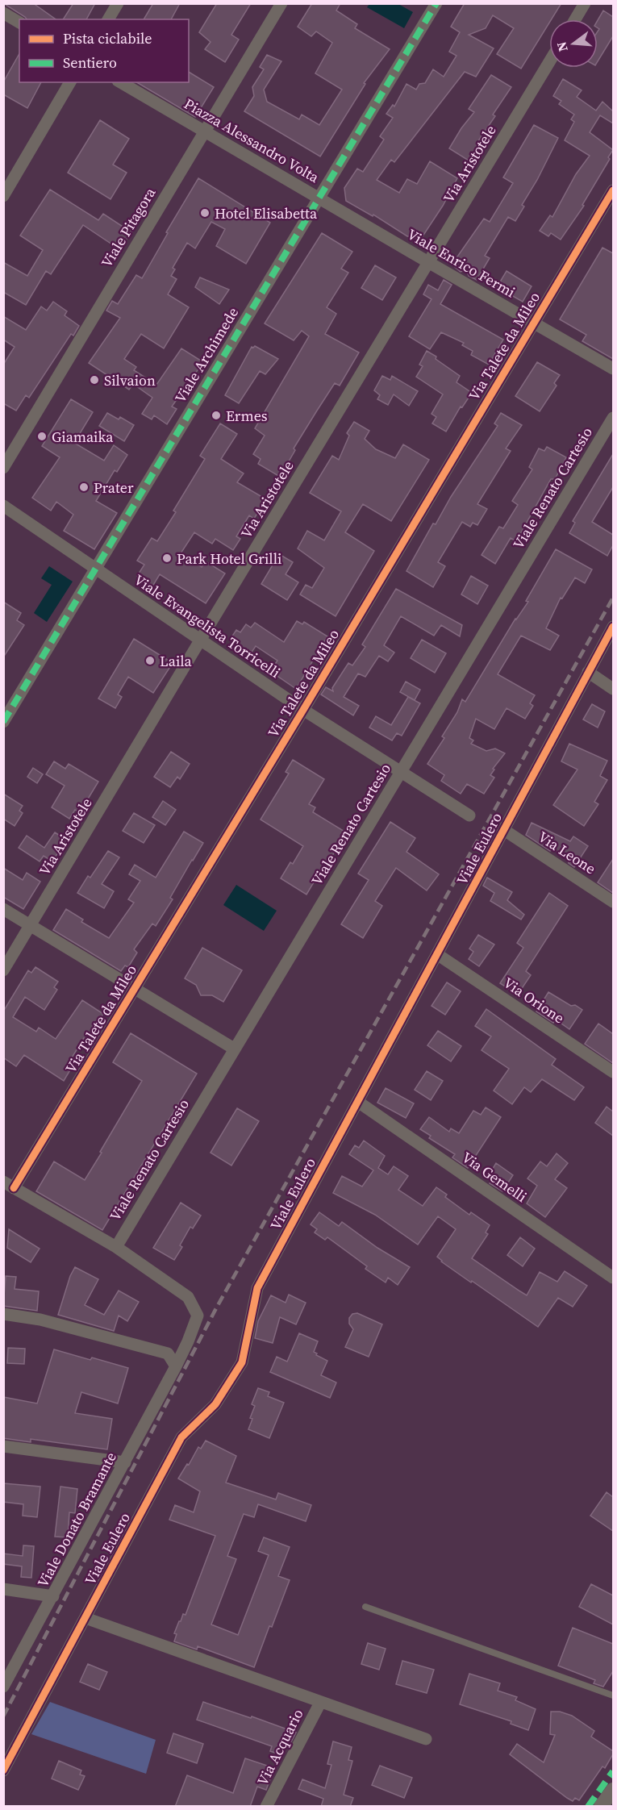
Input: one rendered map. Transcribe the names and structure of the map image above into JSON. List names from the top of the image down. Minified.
{"streets":{"street":["Piazza Alessandro Volta","Via Aristotele","Viale Pitagora","Viale Enrico Fermi","Via Talete da Mileo","Viale Archimede","Viale Renato Cartesio","Viale Evangelista Torricelli","Viale Eulero","Via Leone","Via Orione","Via Gemelli","Viale Donato Bramante","Via Acquario"]},"crossings":[["Piazza Alessandro Volta","Viale Pitagora"],["Piazza Alessandro Volta","Viale Enrico Fermi"],["Piazza Alessandro Volta","Viale Archimede"],["Via Aristotele","Viale Enrico Fermi"],["Via Aristotele","Viale Evangelista Torricelli"],["Viale Enrico Fermi","Via Talete da Mileo"],["Viale Enrico Fermi","Viale Archimede"],["Via Talete da Mileo","Viale Evangelista Torricelli"],["Viale Archimede","Viale Evangelista Torricelli"],["Viale Renato Cartesio","Viale Evangelista Torricelli"],["Viale Renato Cartesio","Viale Donato Bramante"],["Viale Eulero","Via Leone"],["Viale Eulero","Via Orione"],["Viale Eulero","Via Gemelli"]],"places":["Hotel Elisabetta","Silvaion","Ermes","Giamaika","Prater","Park Hotel Grilli","Laila"],"legend":["Pista ciclabile","Sentiero"],"north":"left"}
